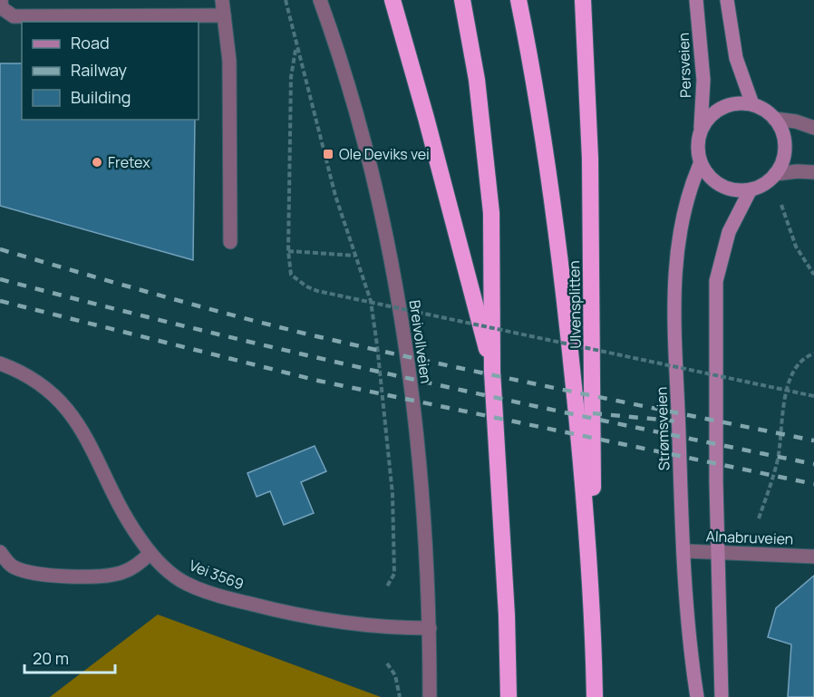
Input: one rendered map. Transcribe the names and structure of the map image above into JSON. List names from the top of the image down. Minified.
{"streets":{"highway":["Ulvensplitten"],"main road":["Persveien","Strømsveien"],"street":["Breivollveien","Alnabruveien","Vei 3569"]},"crossings":[["Persveien","Strømsveien"],["Breivollveien","Vei 3569"],["Strømsveien","Alnabruveien"]],"places":{"transit":["Ole Deviks vei"],"other":["Fretex"]},"legend":["Road","Railway","Building"],"scale_bar":"20 m"}
